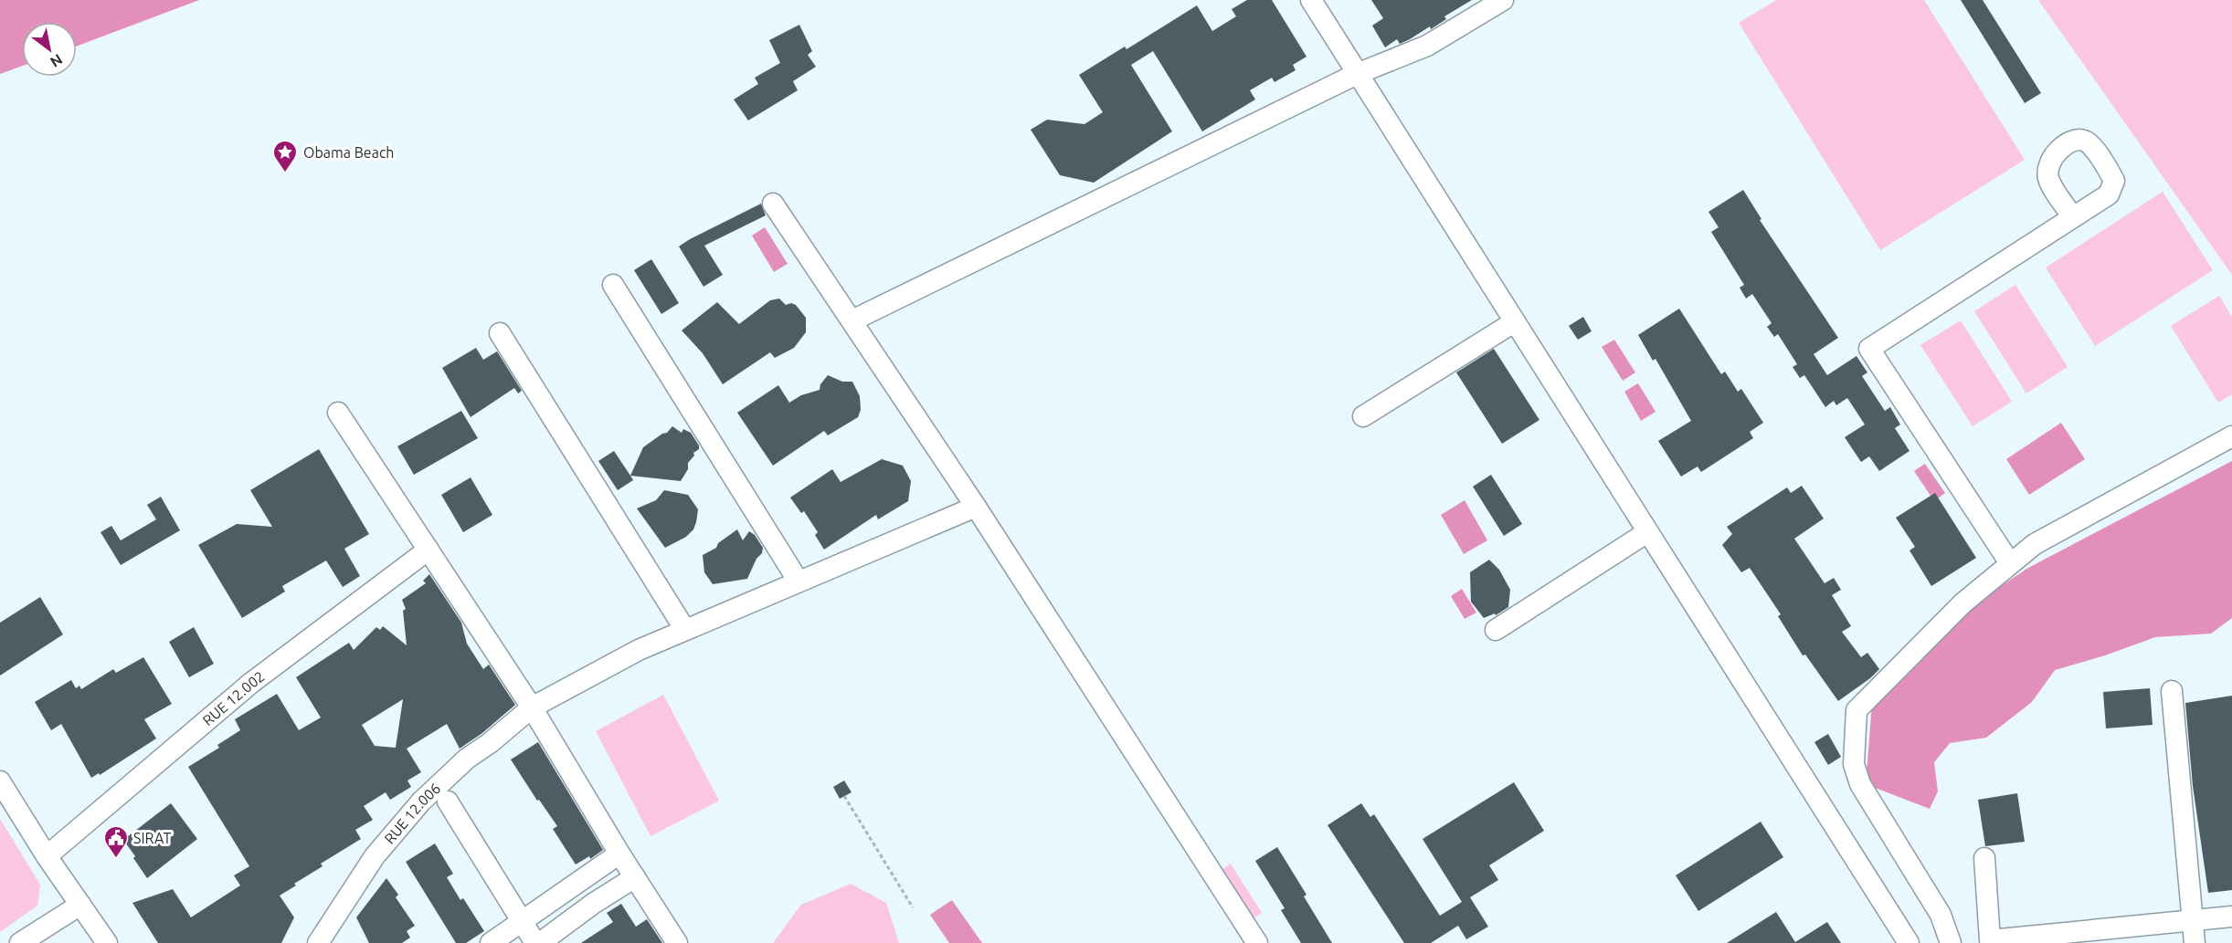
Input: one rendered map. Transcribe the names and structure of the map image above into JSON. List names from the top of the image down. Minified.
{"streets":{"street":["RUE 12.002","RUE 12.006"]},"places":{"place":["Obama Beach"],"public building":["SIRAT"]},"north":"bottom right"}
